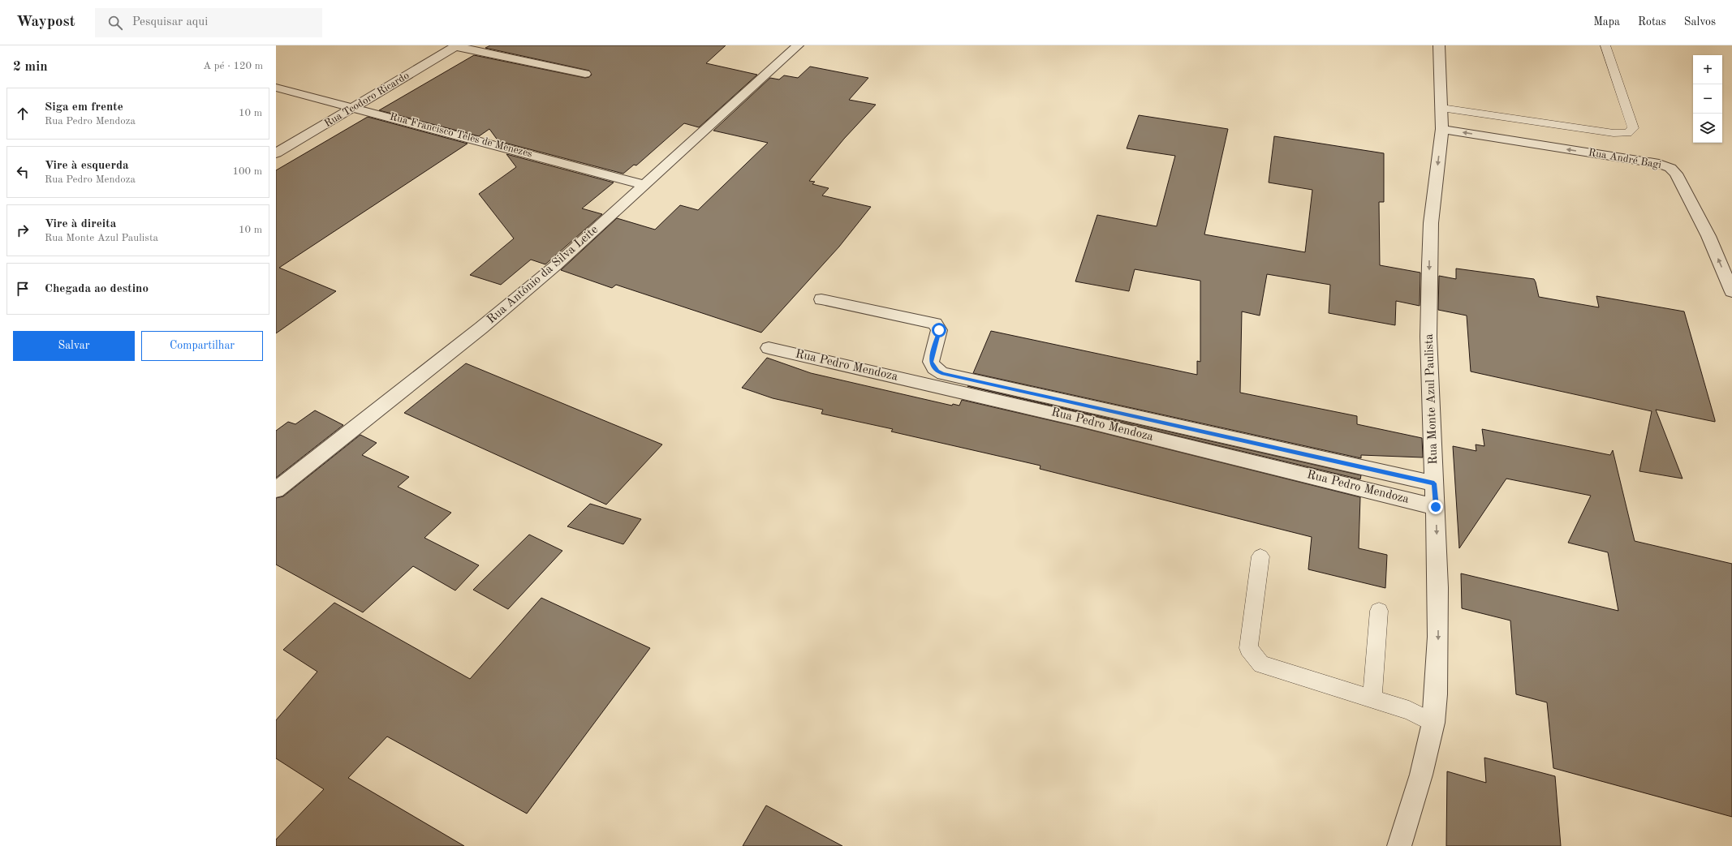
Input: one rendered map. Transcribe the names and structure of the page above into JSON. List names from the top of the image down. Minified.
{"streets":{"street":["Rua Teodoro Ricardo","Rua Francisco Teles de Menezes","Rua André Bagi","Rua Antônio da Silva Leite","Rua Pedro Mendoza","Rua Monte Azul Paulista"]},"crossings":[["Rua Teodoro Ricardo","Rua Francisco Teles de Menezes"],["Rua Francisco Teles de Menezes","Rua Antônio da Silva Leite"],["Rua André Bagi","Rua Monte Azul Paulista"],["Rua Pedro Mendoza","Rua Monte Azul Paulista"]],"one_way":["Rua André Bagi","Rua Monte Azul Paulista"],"page":{"header":"Waypost","search":"Pesquisar aqui","nav":["Mapa","Rotas","Salvos"],"heading":["2 min","A pé · 120 m"],"map_buttons":["+","−"],"list":[["Siga em frente","Rua Pedro Mendoza","10 m"],["Vire à esquerda","Rua Pedro Mendoza","100 m"],["Vire à direita","Rua Monte Azul Paulista","10 m"],"Chegada ao destino"],"buttons":["Salvar","Compartilhar"]}}
